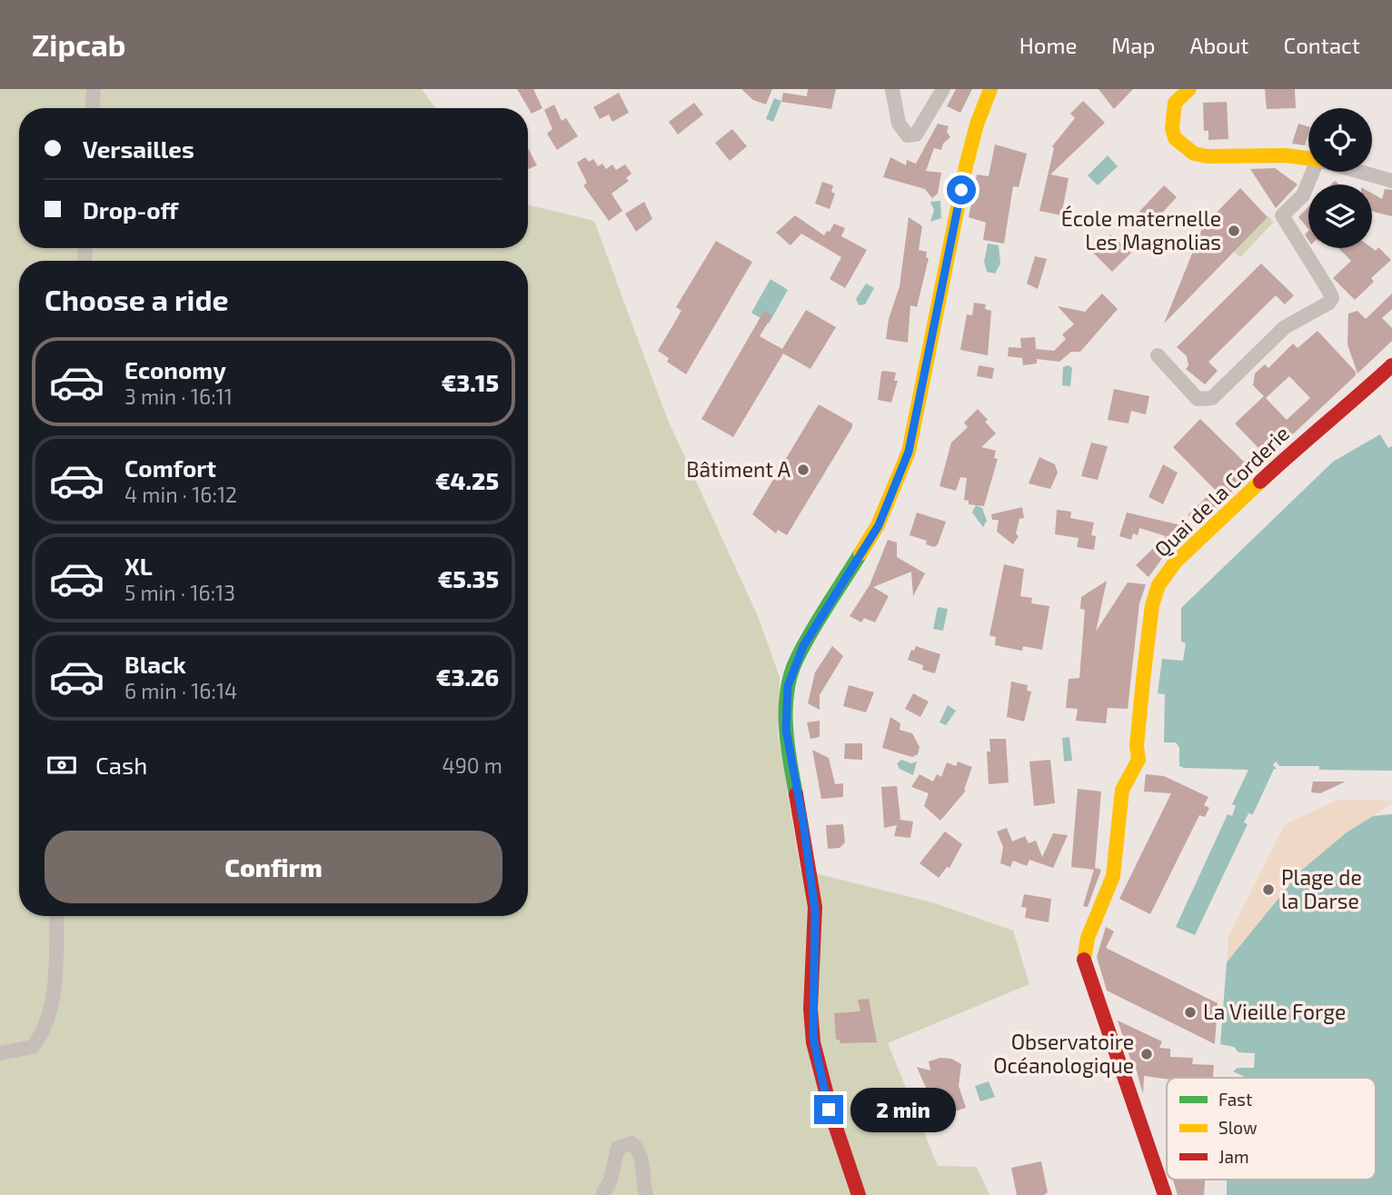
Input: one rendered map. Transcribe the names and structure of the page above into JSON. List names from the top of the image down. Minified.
{"streets":{"street":["Quai de la Corderie"]},"places":["École maternelle Les Magnolias","Bâtiment A","Plage de la Darse","La Vieille Forge","Observatoire Océanologique"],"legend":["Fast","Slow","Jam"],"page":{"header":"Zipcab","nav":["Home","Map","About","Contact"],"banner":["Versailles","Drop-off"],"heading":"Choose a ride","list":[{"name":"Economy","note":"3 min · 16:11","value":"€3.15"},{"name":"Comfort","note":"4 min · 16:12","value":"€4.25"},{"name":"XL","note":"5 min · 16:13","value":"€5.35"},{"name":"Black","note":"6 min · 16:14","value":"€3.26"}],"pay":["Cash","490 m"],"buttons":"Confirm","bubble":"2 min"}}
